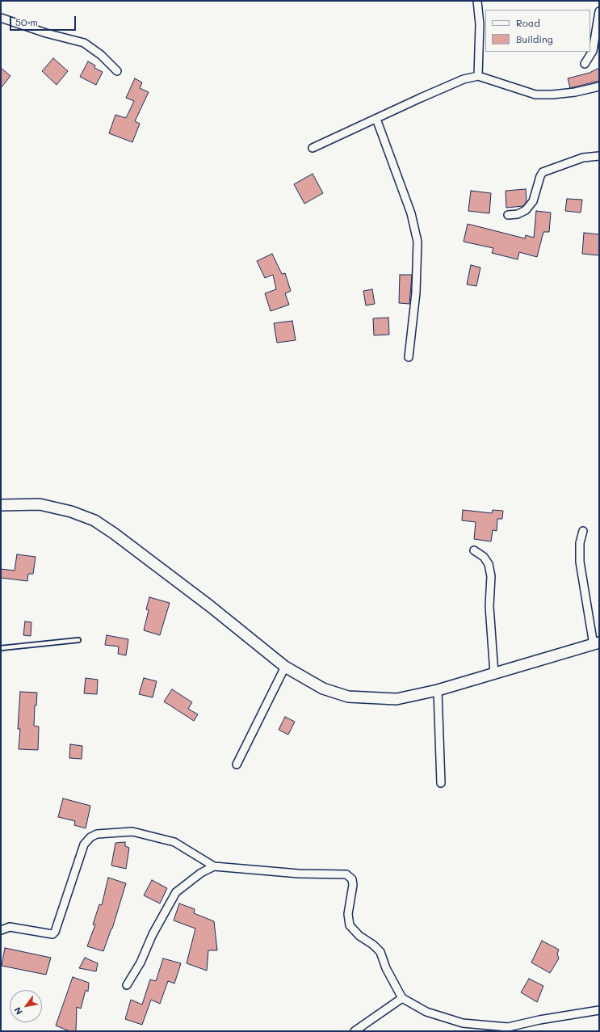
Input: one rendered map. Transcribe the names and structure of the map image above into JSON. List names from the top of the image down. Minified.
{"legend":["Road","Building"],"scale_bar":"50 m","north":"bottom left"}
